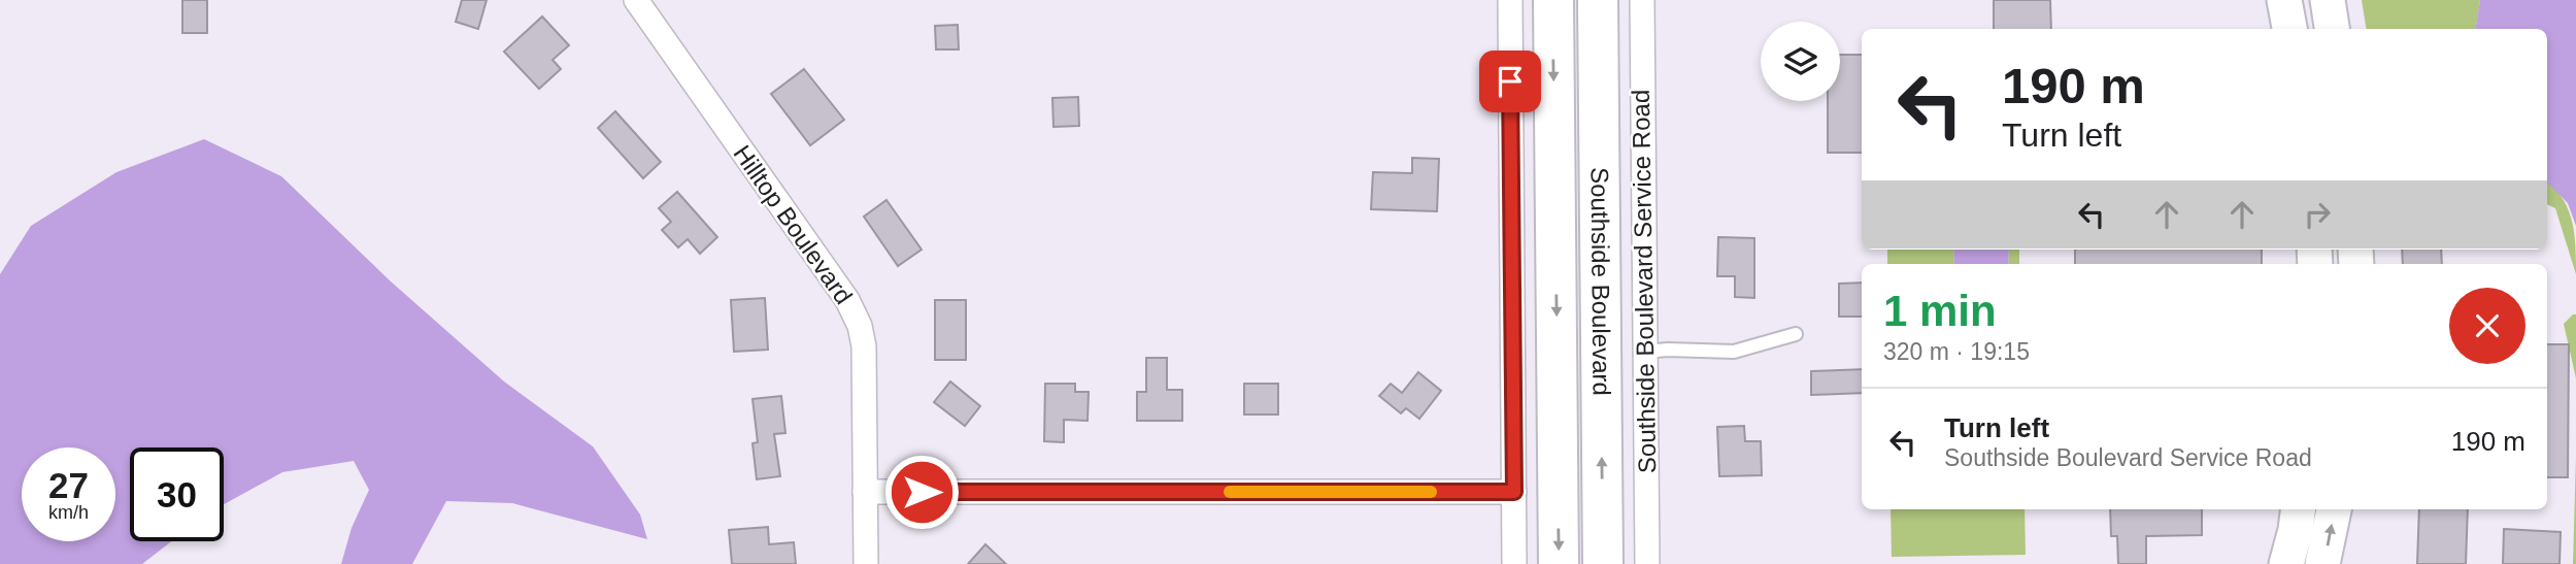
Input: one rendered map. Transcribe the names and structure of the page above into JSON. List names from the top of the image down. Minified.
{"streets":{"highway":["Southside Boulevard"],"street":["Hilltop Boulevard","Southside Boulevard Service Road"]},"page":{"turn":["190 m","Turn left"],"heading":["1 min","320 m · 19:15"],"list":[{"name":"Turn left","note":"Southside Boulevard Service Road","value":"190 m"}],"speed":"27 km/h","limit":"30"}}
